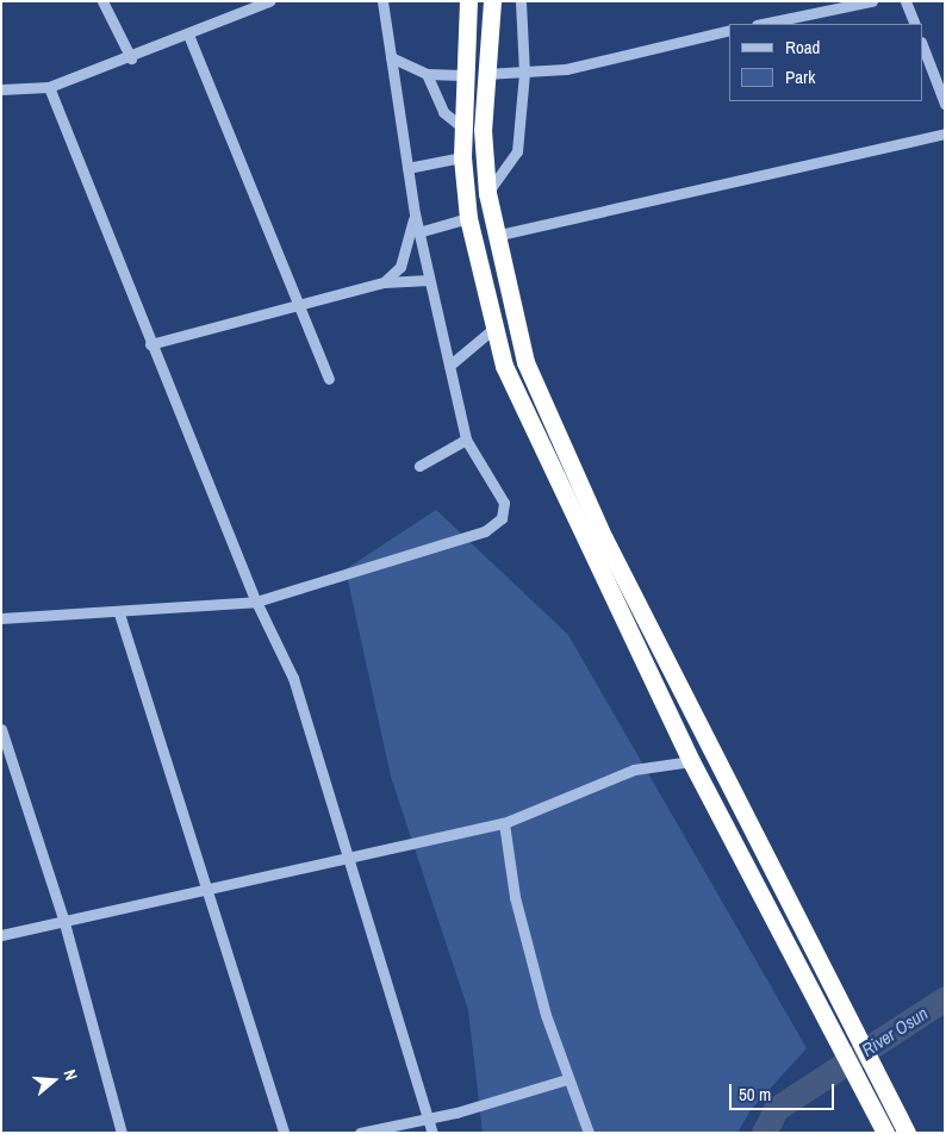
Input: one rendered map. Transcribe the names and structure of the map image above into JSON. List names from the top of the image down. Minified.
{"water":["River Osun"],"legend":["Road","Park"],"scale_bar":"50 m","north":"right"}
